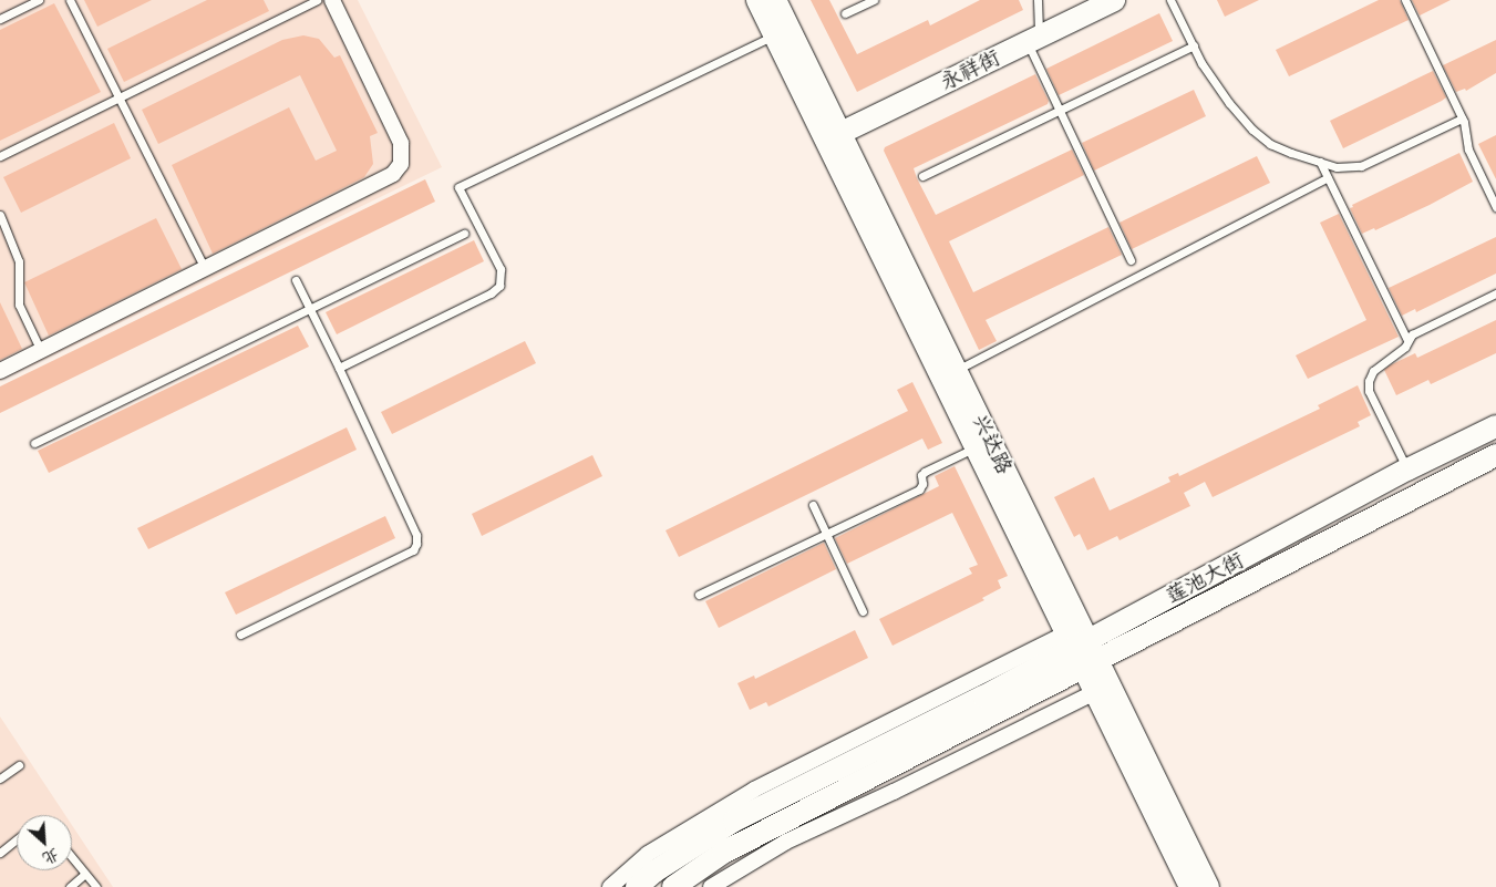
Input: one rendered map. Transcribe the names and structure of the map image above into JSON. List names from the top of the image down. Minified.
{"streets":{"main road":["永祥街","兴达路","莲池大街"]},"crossings":[["永祥街","兴达路"],["兴达路","莲池大街"]],"north":"bottom right"}
